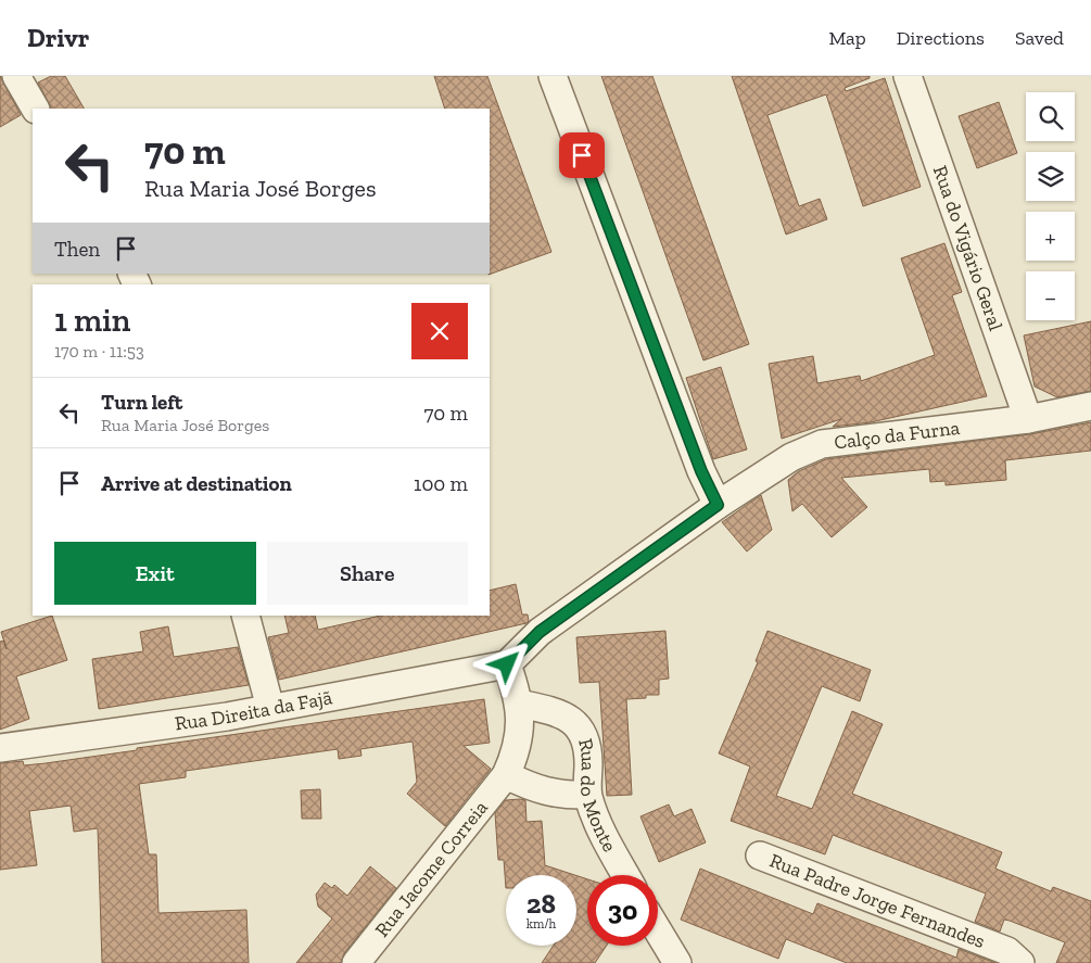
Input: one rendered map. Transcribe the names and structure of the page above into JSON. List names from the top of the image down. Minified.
{"streets":{"street":["Rua do Vigário Geral","Calço da Furna","Rua Direita da Fajã","Rua do Monte","Rua Jacome Correia","Rua Padre Jorge Fernandes"]},"crossings":[["Rua do Vigário Geral","Calço da Furna"],["Calço da Furna","Rua Direita da Fajã"],["Calço da Furna","Rua Jacome Correia"],["Rua Direita da Fajã","Rua Jacome Correia"],["Rua do Monte","Rua Jacome Correia"]],"page":{"header":"Drivr","nav":["Map","Directions","Saved"],"map_buttons":["+","−"],"turn":["70 m","Rua Maria José Borges"],"then":"Then","heading":["1 min","170 m · 11:53"],"list":[{"name":"Turn left","note":"Rua Maria José Borges","value":"70 m"},{"name":"Arrive at destination","value":"100 m"}],"buttons":["Exit","Share"],"speed":"28 km/h","limit":"30"}}
